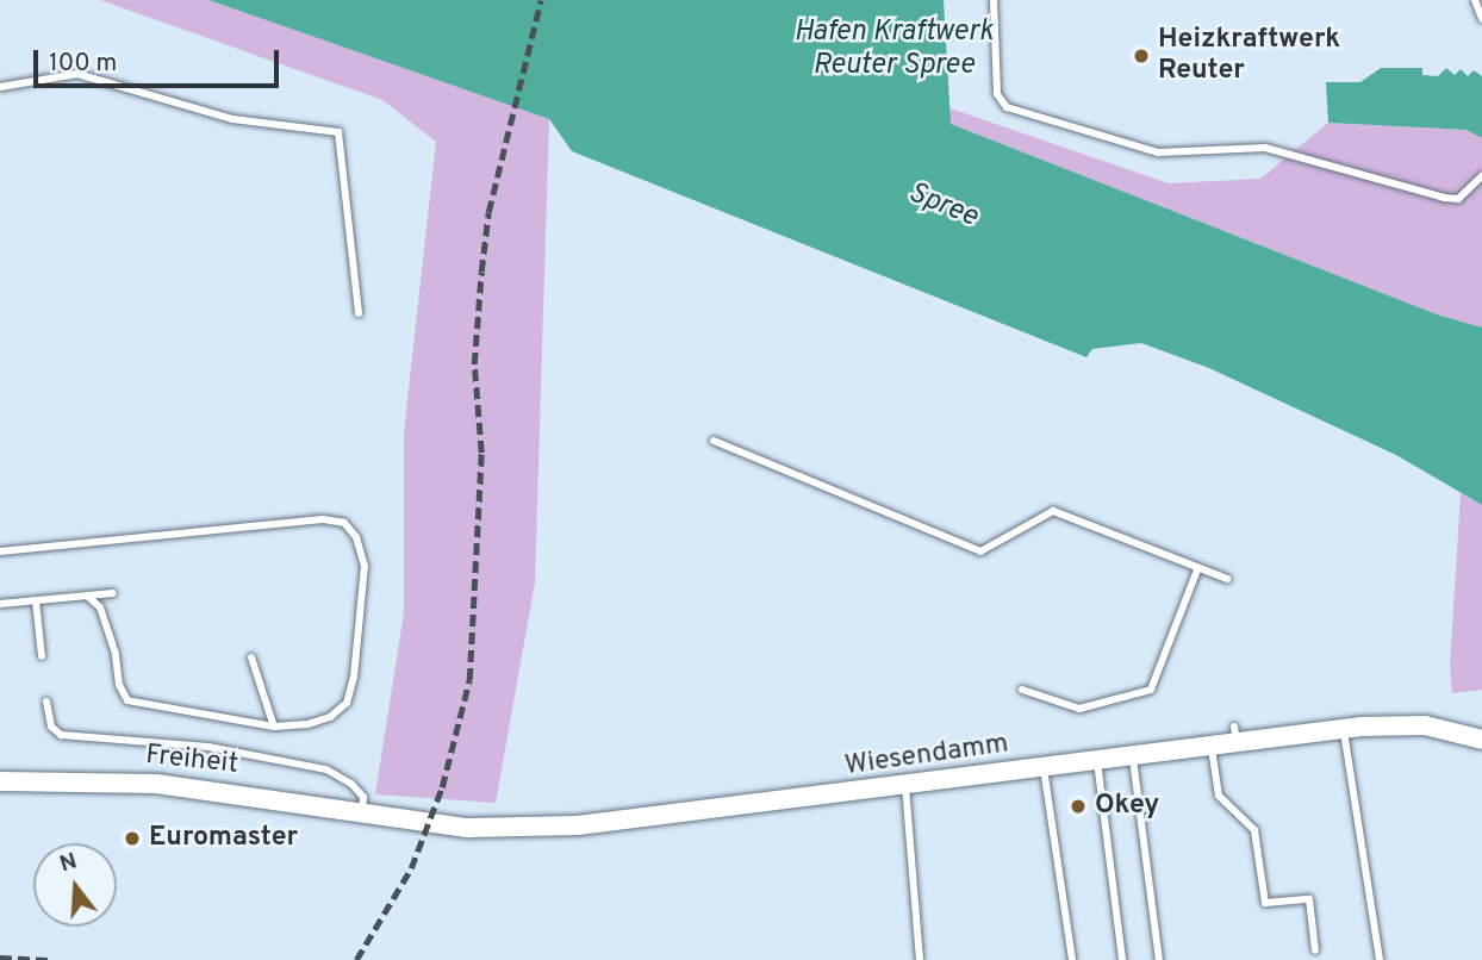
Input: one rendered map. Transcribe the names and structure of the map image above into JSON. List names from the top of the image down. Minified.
{"streets":{"street":["Wiesendamm","Freiheit"]},"crossings":[["Wiesendamm","Freiheit"]],"water":["Hafen Kraftwerk Reuter Spree","Spree"],"places":["Heizkraftwerk Reuter","Okey","Euromaster"],"scale_bar":"100 m","north":"top"}
